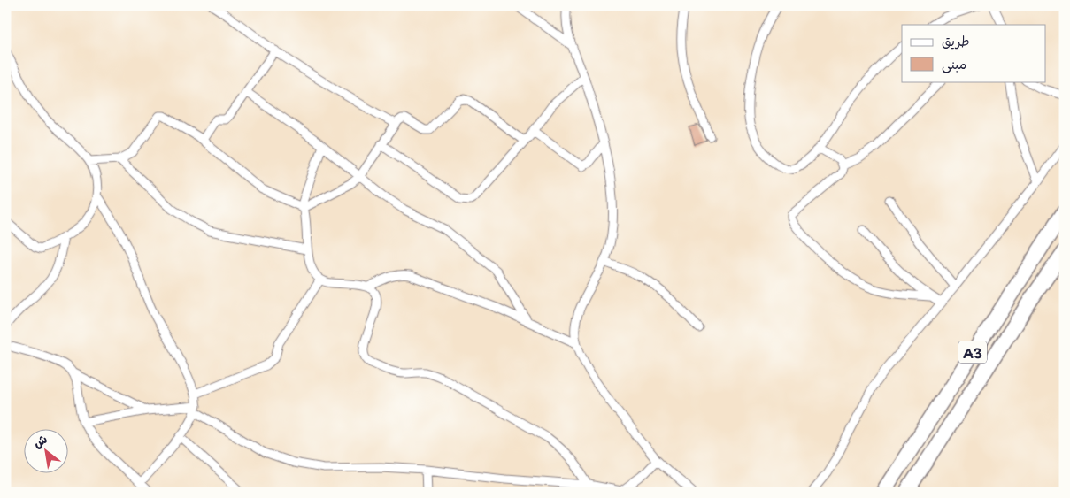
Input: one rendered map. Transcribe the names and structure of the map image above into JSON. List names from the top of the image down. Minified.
{"streets":{"highway":["A3"]},"legend":["طريق","مبنى"],"north":"top left"}
